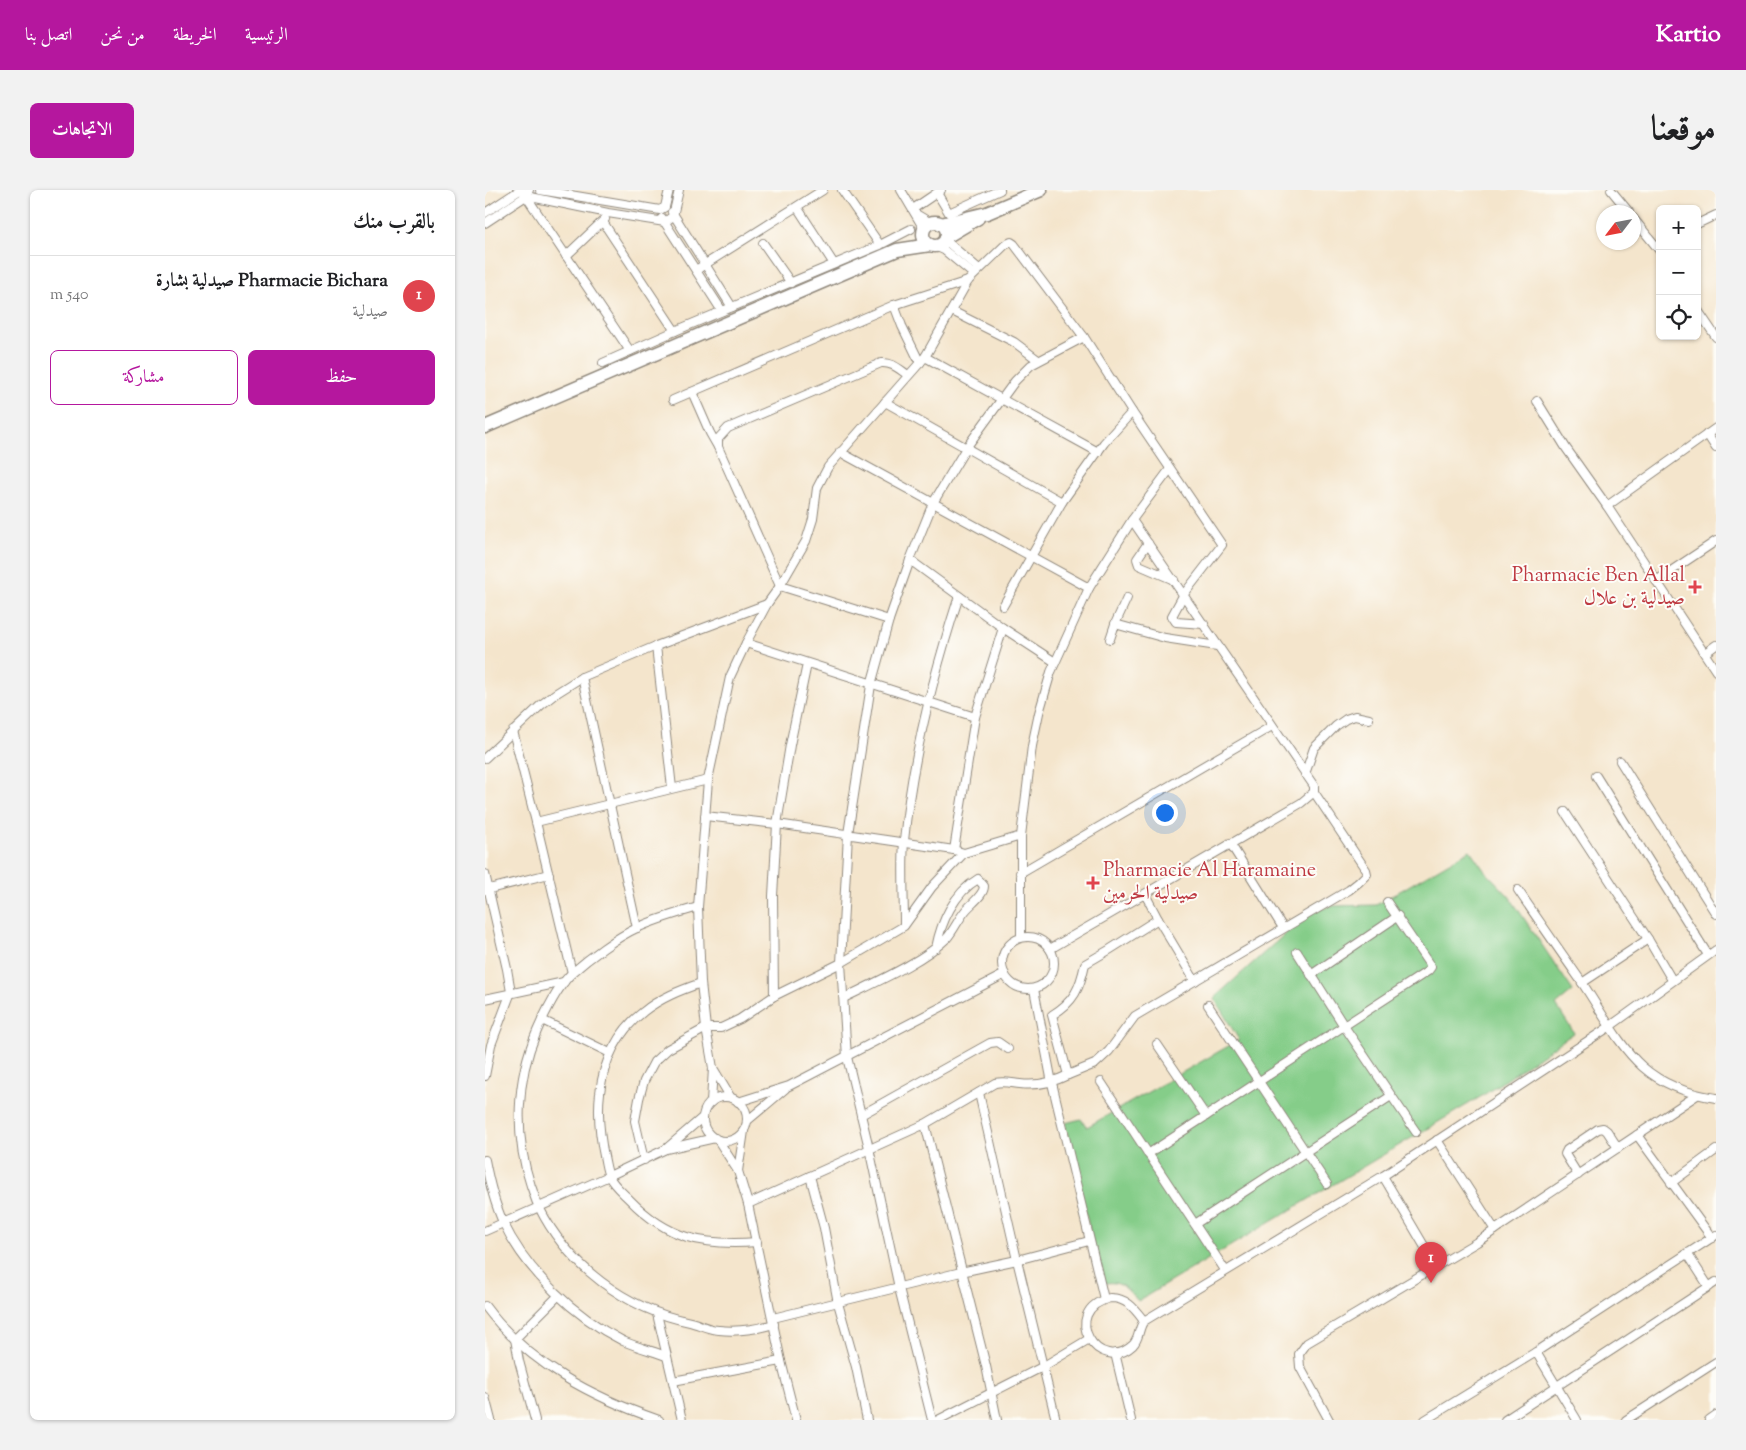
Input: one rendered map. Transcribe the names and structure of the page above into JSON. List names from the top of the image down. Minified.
{"places":{"health":["Pharmacie Ben Allal صيدلية بن علال","Pharmacie Al Haramaine صيدلية الحرمين"]},"north":"bottom left","page":{"header":"Kartio","nav":["الرئيسية","الخريطة","من نحن","اتصل بنا"],"title":"موقعنا","buttons":["الاتجاهات",["حفظ","مشاركة"]],"heading":"بالقرب منك","map_buttons":["+","−"],"list":[{"mark":"1","name":"Pharmacie Bichara صيدلية بشارة","note":"صيدلية","value":"540 m"}],"pins":"1"}}
